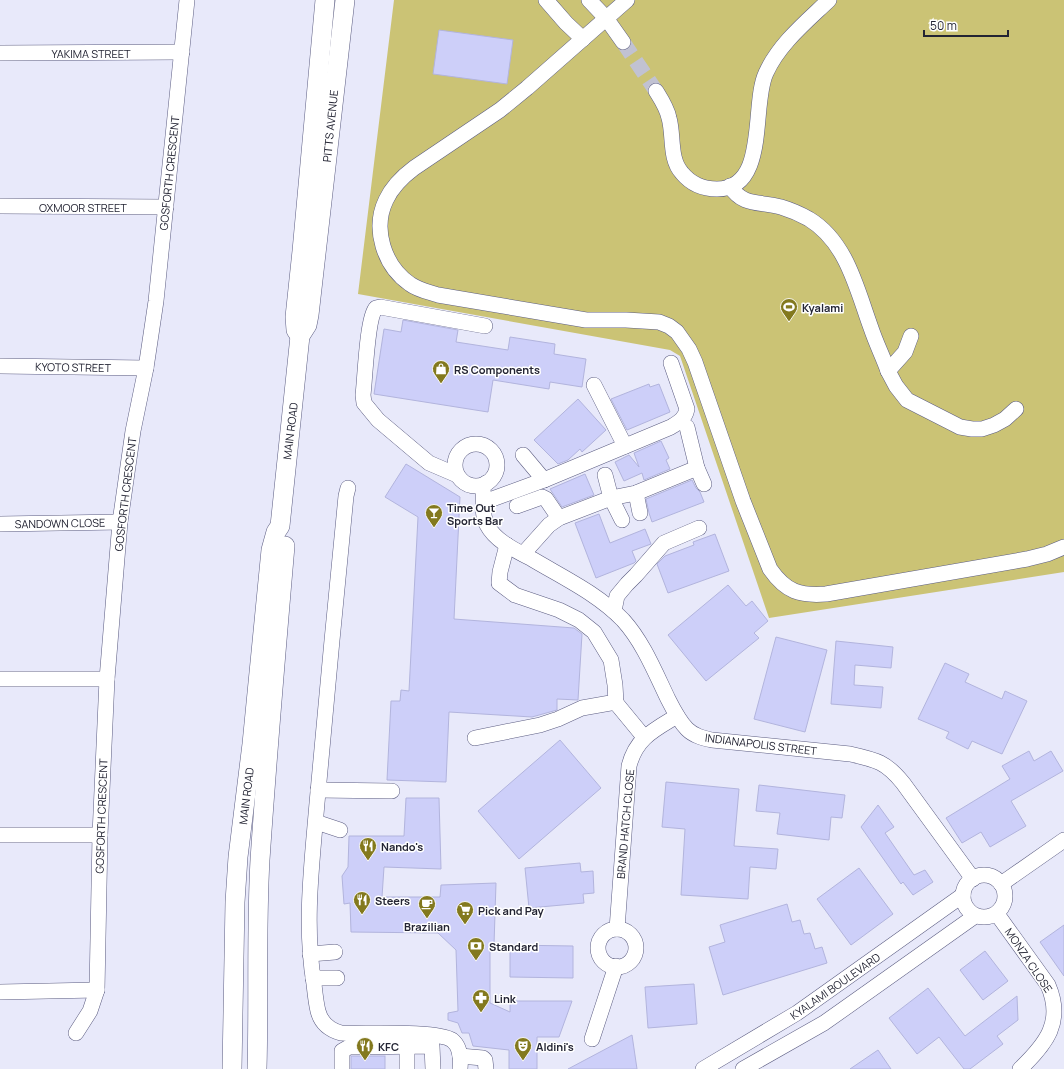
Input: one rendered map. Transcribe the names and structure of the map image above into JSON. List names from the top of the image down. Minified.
{"streets":{"main road":["PITTS AVENUE","MAIN ROAD"],"street":["YAKIMA STREET","GOSFORTH CRESCENT","OXMOOR STREET","KYOTO STREET","SANDOWN CLOSE","INDIANAPOLIS STREET","BRAND HATCH CLOSE","MONZA CLOSE","KYALAMI BOULEVARD"]},"crossings":[["YAKIMA STREET","GOSFORTH CRESCENT"],["PITTS AVENUE","MAIN ROAD"],["GOSFORTH CRESCENT","OXMOOR STREET"],["GOSFORTH CRESCENT","KYOTO STREET"],["GOSFORTH CRESCENT","SANDOWN CLOSE"],["INDIANAPOLIS STREET","BRAND HATCH CLOSE"],["INDIANAPOLIS STREET","MONZA CLOSE"],["INDIANAPOLIS STREET","KYALAMI BOULEVARD"],["MONZA CLOSE","KYALAMI BOULEVARD"]],"places":{"sports":["Kyalami"],"shop":["RS Components"],"bar":["Time Out Sports Bar"],"restaurant":["Nando's","Steers","KFC"],"cafe":["Brazilian"],"supermarket":["Pick and Pay"],"bank":["Standard"],"pharmacy":["Link"],"theatre":["Aldini's"]},"scale_bar":"50 m"}
